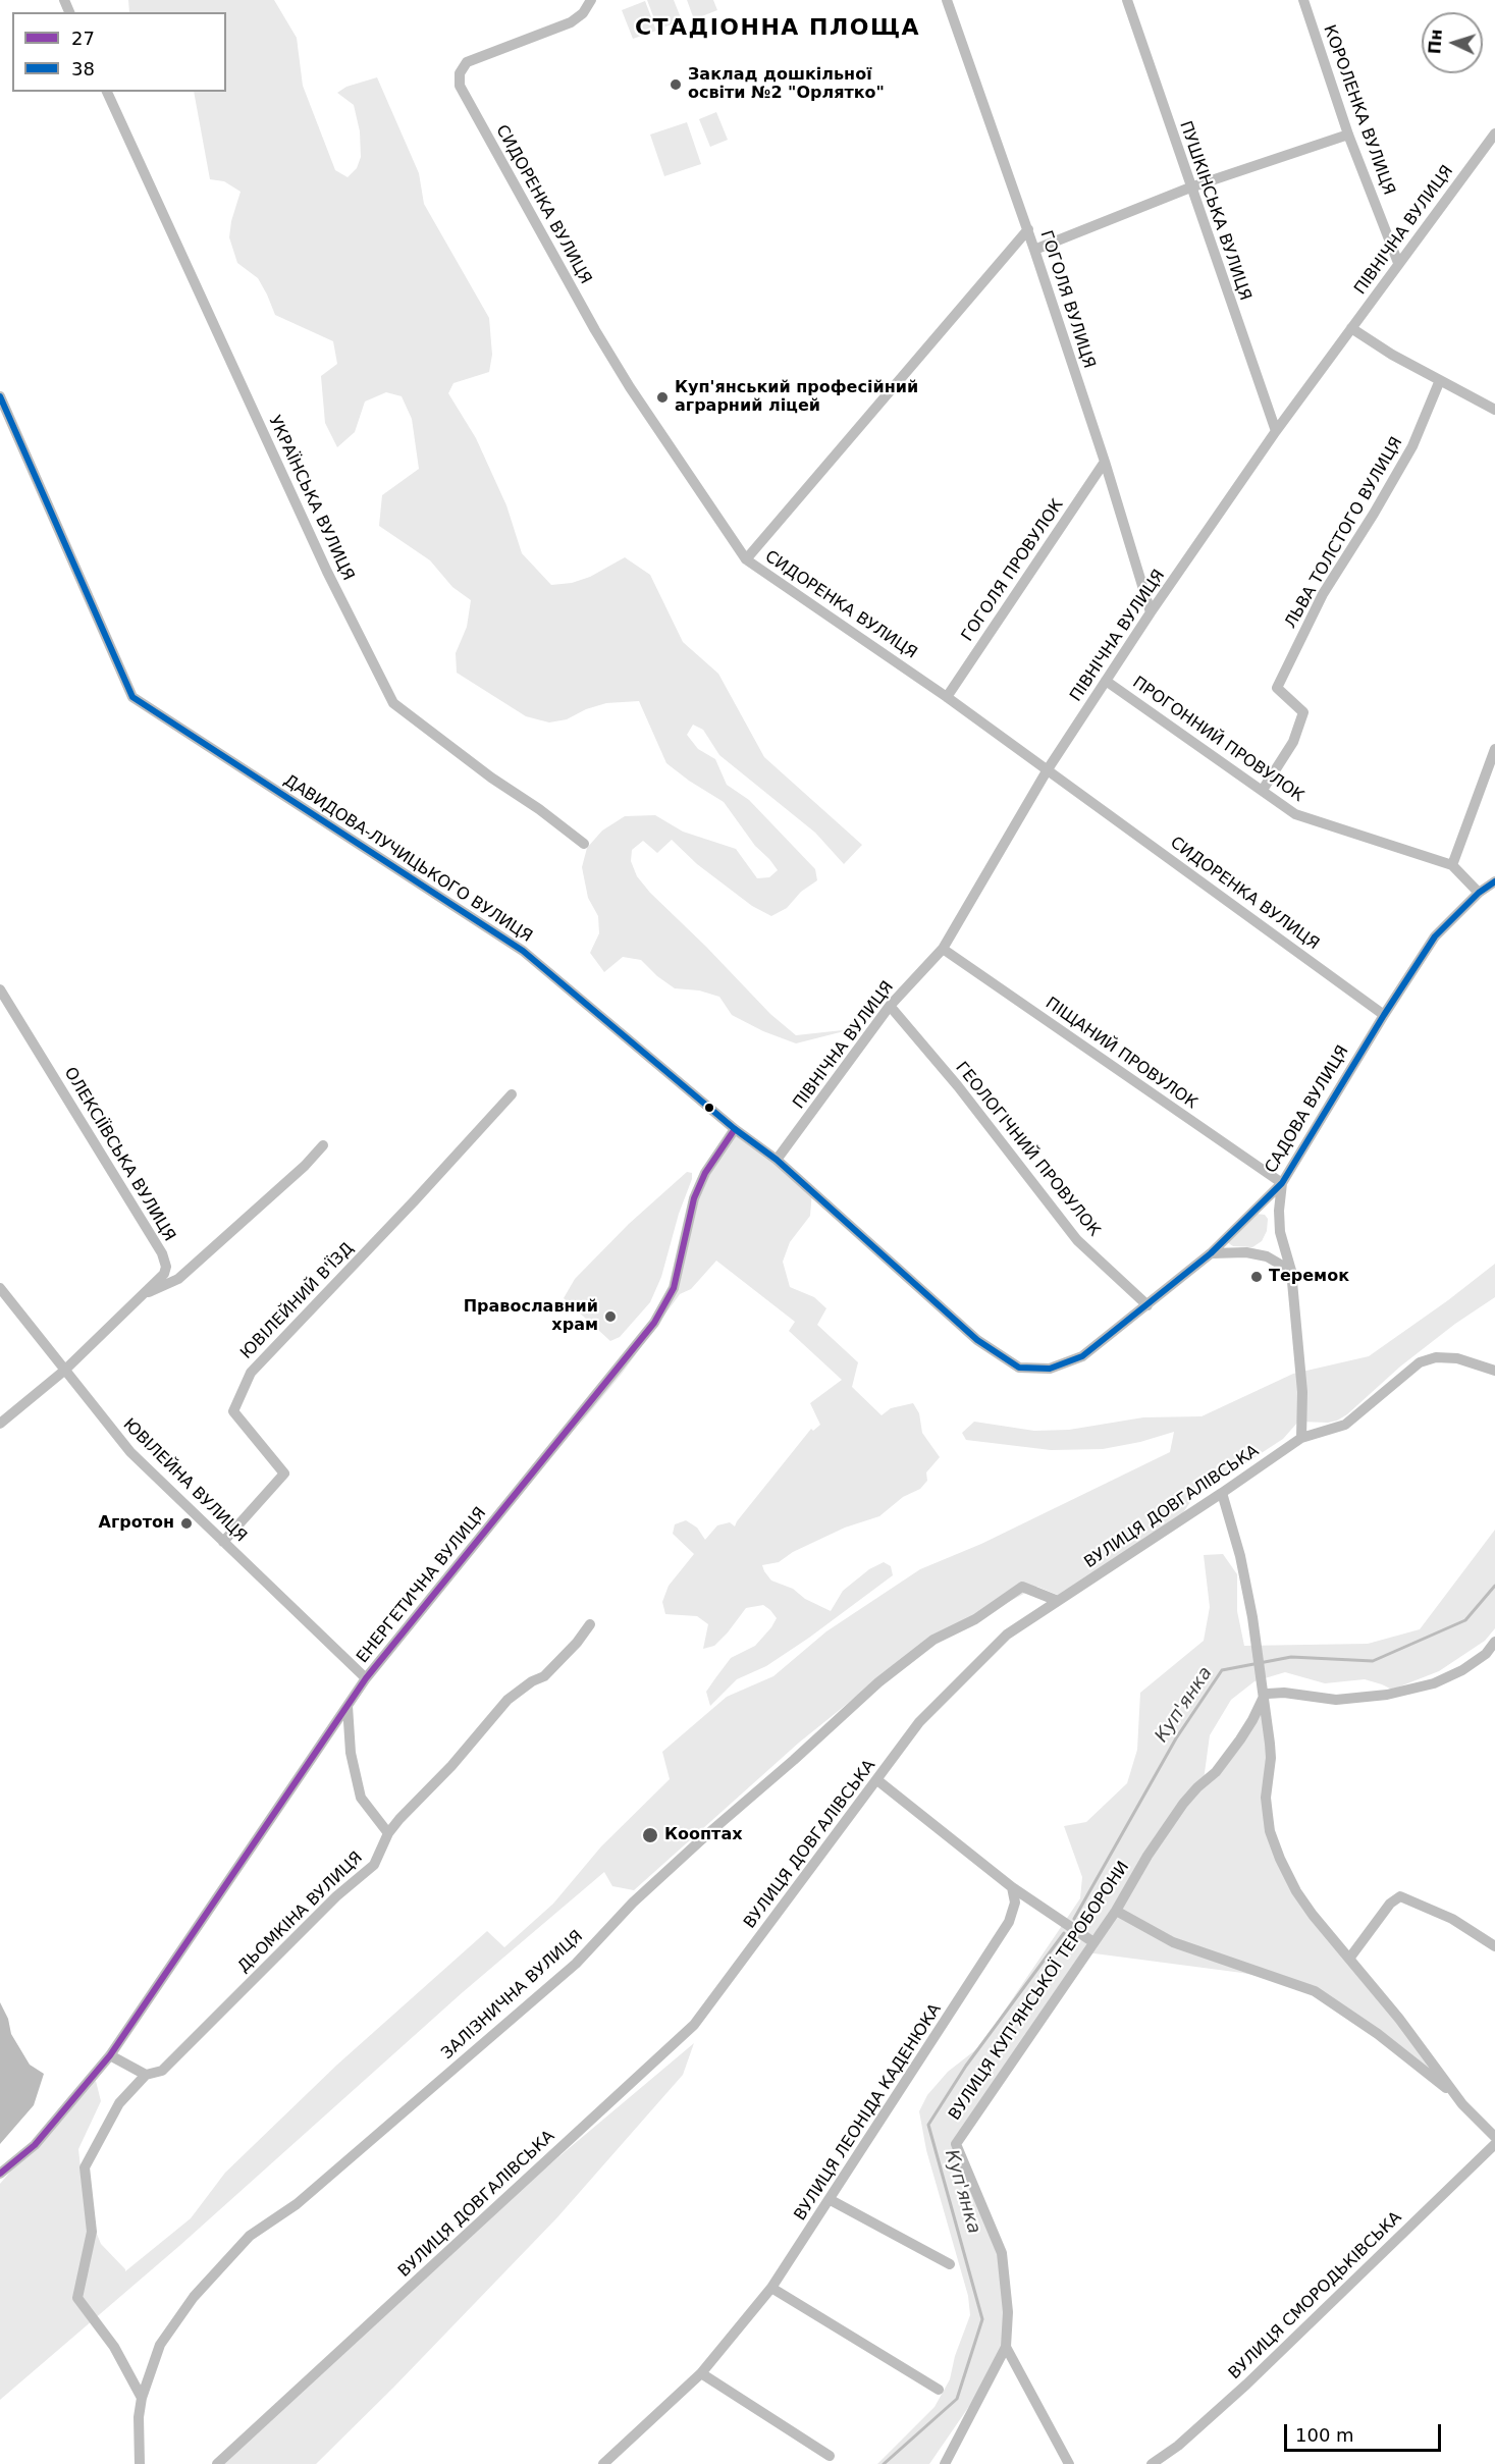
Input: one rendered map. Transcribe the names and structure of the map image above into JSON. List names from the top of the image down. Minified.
{"streets":{"street":["КОРОЛЕНКА ВУЛИЦЯ","СИДОРЕНКА ВУЛИЦЯ","ПУШКІНСЬКА ВУЛИЦЯ","ПІВНІЧНА ВУЛИЦЯ","ГОГОЛЯ ВУЛИЦЯ","УКРАЇНСЬКА ВУЛИЦЯ","ЛЬВА ТОЛСТОГО ВУЛИЦЯ","ГОГОЛЯ ПРОВУЛОК","ПРОГОННИЙ ПРОВУЛОК","ДАВИДОВА-ЛУЧИЦЬКОГО ВУЛИЦЯ","ПІЩАНИЙ ПРОВУЛОК","САДОВА ВУЛИЦЯ","ГЕОЛОГІЧНИЙ ПРОВУЛОК","ОЛЕКСІЇВСЬКА ВУЛИЦЯ","ЮВІЛЕЙНИЙ В'ЇЗД","ЮВІЛЕЙНА ВУЛИЦЯ","ВУЛИЦЯ ДОВГАЛІВСЬКА","ЕНЕРГЕТИЧНА ВУЛИЦЯ","ДЬОМКІНА ВУЛИЦЯ","ВУЛИЦЯ КУП'ЯНСЬКОЇ ТЕРОБОРОНИ","ЗАЛІЗНИЧНА ВУЛИЦЯ","ВУЛИЦЯ ЛЕОНІДА КАДЕНЮКА","ВУЛИЦЯ СМОРОДЬКІВСЬКА"]},"crossings":[["КОРОЛЕНКА ВУЛИЦЯ","ПІВНІЧНА ВУЛИЦЯ"],["СИДОРЕНКА ВУЛИЦЯ","ПІВНІЧНА ВУЛИЦЯ"],["СИДОРЕНКА ВУЛИЦЯ","ГОГОЛЯ ПРОВУЛОК"],["СИДОРЕНКА ВУЛИЦЯ","САДОВА ВУЛИЦЯ"],["ПУШКІНСЬКА ВУЛИЦЯ","ПІВНІЧНА ВУЛИЦЯ"],["ПІВНІЧНА ВУЛИЦЯ","ГОГОЛЯ ВУЛИЦЯ"],["ПІВНІЧНА ВУЛИЦЯ","ПРОГОННИЙ ПРОВУЛОК"],["ПІВНІЧНА ВУЛИЦЯ","ДАВИДОВА-ЛУЧИЦЬКОГО ВУЛИЦЯ"],["ПІВНІЧНА ВУЛИЦЯ","ПІЩАНИЙ ПРОВУЛОК"],["ПІВНІЧНА ВУЛИЦЯ","ГЕОЛОГІЧНИЙ ПРОВУЛОК"],["ГОГОЛЯ ВУЛИЦЯ","ГОГОЛЯ ПРОВУЛОК"],["ЛЬВА ТОЛСТОГО ВУЛИЦЯ","ПРОГОННИЙ ПРОВУЛОК"],["ПРОГОННИЙ ПРОВУЛОК","САДОВА ВУЛИЦЯ"],["ДАВИДОВА-ЛУЧИЦЬКОГО ВУЛИЦЯ","САДОВА ВУЛИЦЯ"],["ДАВИДОВА-ЛУЧИЦЬКОГО ВУЛИЦЯ","ЕНЕРГЕТИЧНА ВУЛИЦЯ"],["ПІЩАНИЙ ПРОВУЛОК","САДОВА ВУЛИЦЯ"],["САДОВА ВУЛИЦЯ","ГЕОЛОГІЧНИЙ ПРОВУЛОК"],["ОЛЕКСІЇВСЬКА ВУЛИЦЯ","ЮВІЛЕЙНА ВУЛИЦЯ"],["ЮВІЛЕЙНИЙ В'ЇЗД","ЮВІЛЕЙНА ВУЛИЦЯ"],["ЮВІЛЕЙНА ВУЛИЦЯ","ЕНЕРГЕТИЧНА ВУЛИЦЯ"],["ВУЛИЦЯ ДОВГАЛІВСЬКА","ЗАЛІЗНИЧНА ВУЛИЦЯ"],["ДЬОМКІНА ВУЛИЦЯ","ЗАЛІЗНИЧНА ВУЛИЦЯ"]],"districts":["СТАДІОННА ПЛОЩА"],"water":["Куп'янка"],"places":["Заклад дошкільної освіти №2 \"Орлятко\"","Куп'янський професійний аграрний ліцей","Теремок","Православний храм","Агротон","Кооптах"],"lines":["transit line 38","transit line 27"],"legend":["27","38"],"scale_bar":"100 m","north":"left"}
